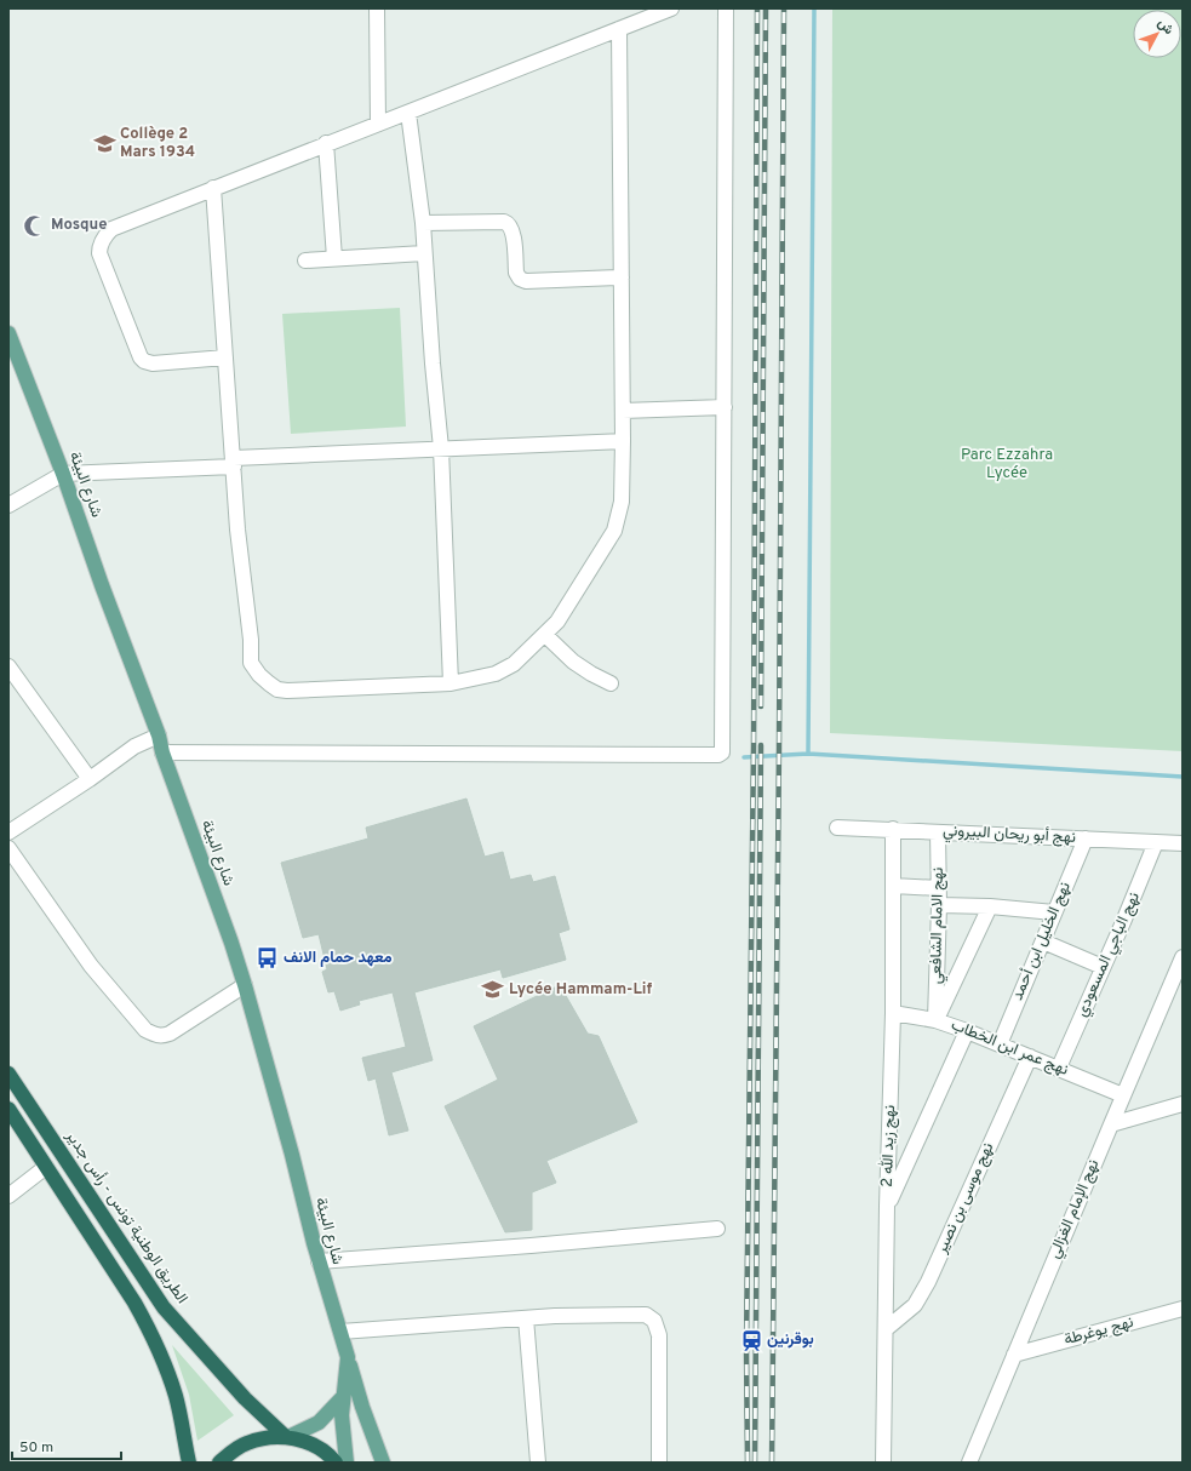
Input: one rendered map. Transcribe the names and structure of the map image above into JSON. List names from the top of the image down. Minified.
{"streets":{"highway":["الطريق الوطنية تونس - رأس جدير"],"main road":["شارع البيئة"],"street":["نهج أبو ريحان البيروني","نهج الامام الشافعي","نهج الخليل ابن أحمد","نهج الباجي المسعودي","نهج عمر ابن الخطاب","نهج زيد الله 2","نهج موسى بن نصير","نهج الإمام الغزالي","نهج يوغرطة"]},"crossings":[["نهج أبو ريحان البيروني","نهج الامام الشافعي"],["نهج أبو ريحان البيروني","نهج الخليل ابن أحمد"],["نهج أبو ريحان البيروني","نهج الباجي المسعودي"],["نهج أبو ريحان البيروني","نهج زيد الله 2"],["نهج الامام الشافعي","نهج عمر ابن الخطاب"],["نهج الخليل ابن أحمد","نهج عمر ابن الخطاب"],["نهج الباجي المسعودي","نهج عمر ابن الخطاب"],["نهج عمر ابن الخطاب","نهج زيد الله 2"],["نهج عمر ابن الخطاب","نهج موسى بن نصير"],["نهج عمر ابن الخطاب","نهج الإمام الغزالي"],["نهج زيد الله 2","نهج موسى بن نصير"],["نهج الإمام الغزالي","نهج يوغرطة"]],"parks":["Parc Ezzahra Lycée"],"places":{"school or university":["Collège 2 Mars 1934","Lycée Hammam-Lif"],"mosque":["Mosque"],"bus stop":["معهد حمام الانف"],"station":["بوقرنين"]},"scale_bar":"50 m","north":"top right"}
